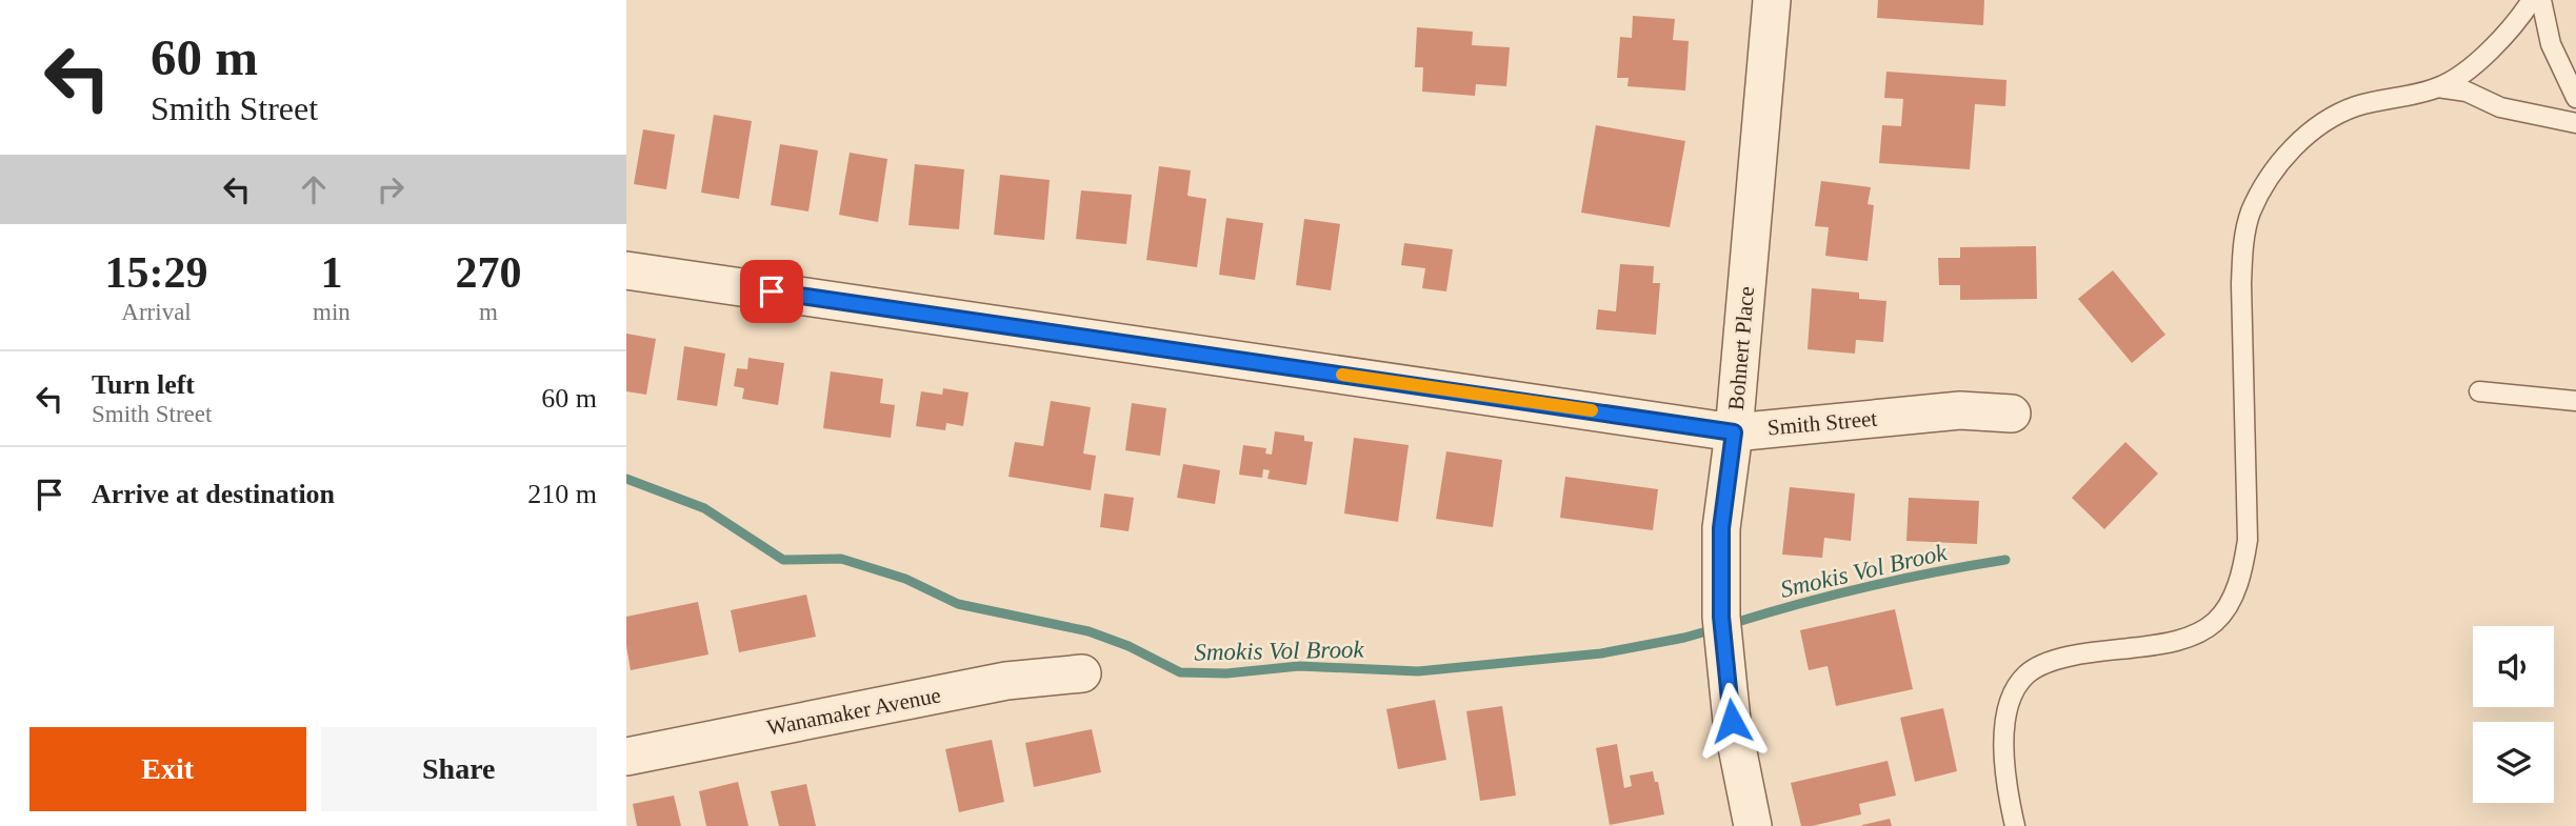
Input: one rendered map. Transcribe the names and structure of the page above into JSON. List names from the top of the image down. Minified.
{"streets":{"street":["Bohnert Place","Smith Street","Wanamaker Avenue"]},"crossings":[["Bohnert Place","Smith Street"]],"water":["Smokis Vol Brook"],"page":{"turn":["60 m","Smith Street"],"eta":["15:29","Arrival","1","min","270","m"],"list":[{"name":"Turn left","note":"Smith Street","value":"60 m"},{"name":"Arrive at destination","value":"210 m"}],"buttons":["Exit","Share"]}}
